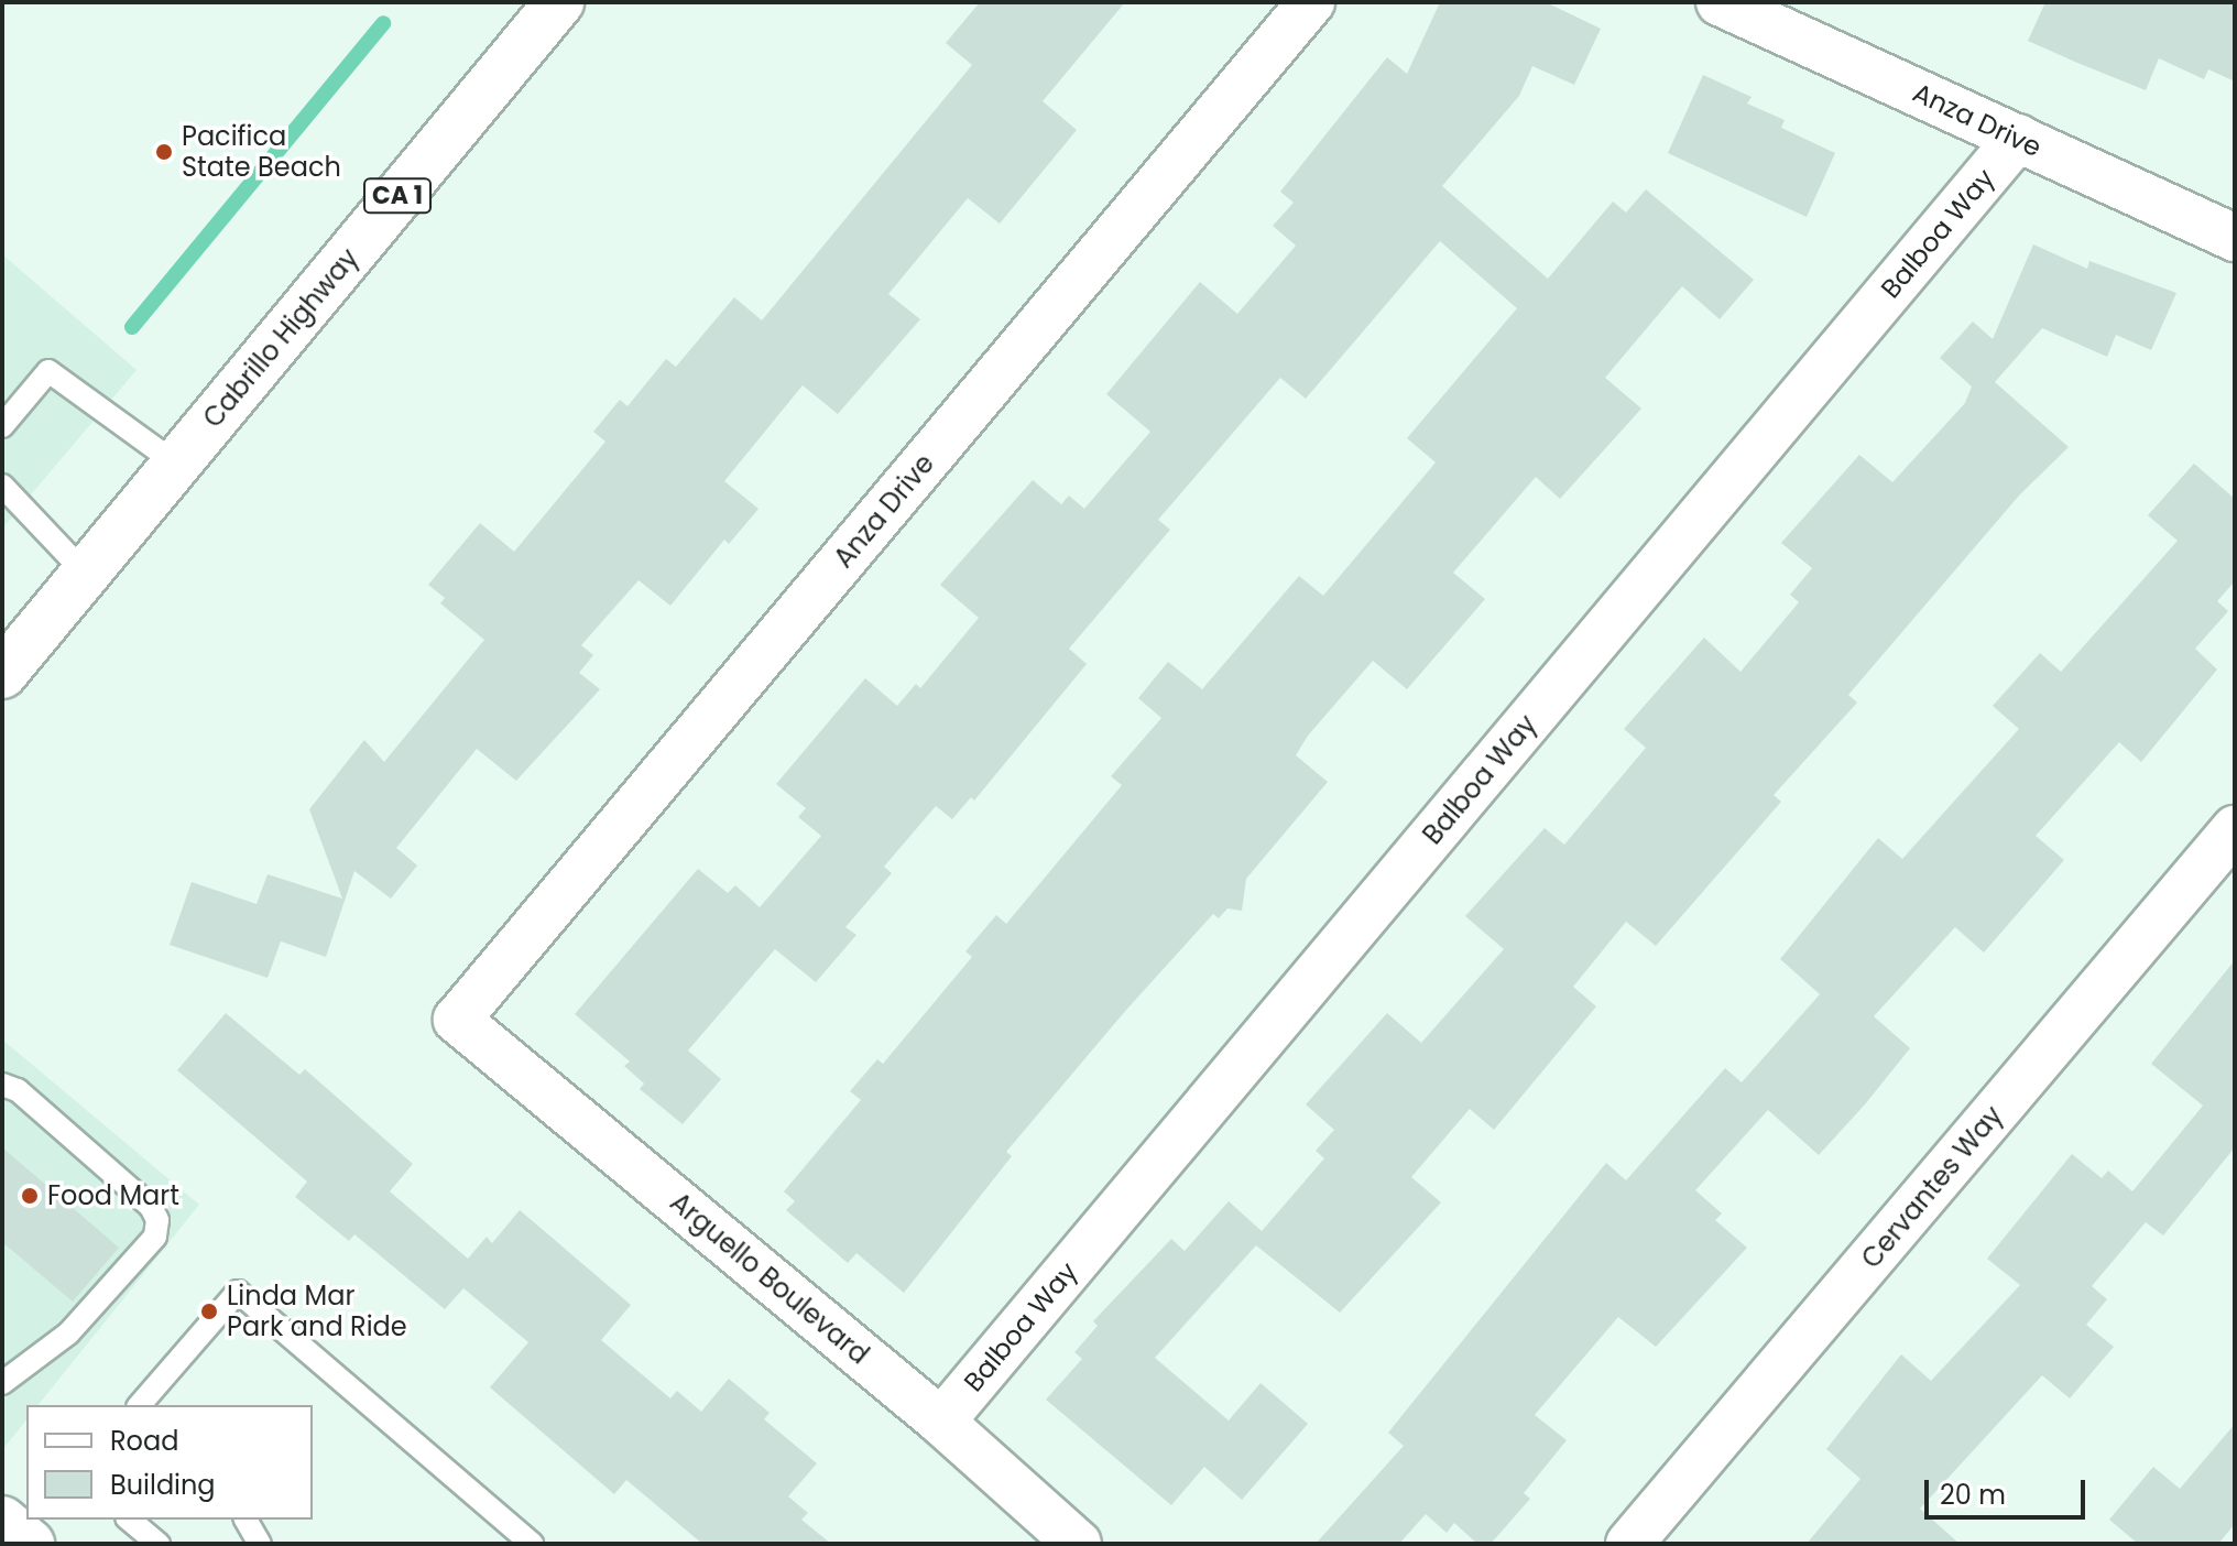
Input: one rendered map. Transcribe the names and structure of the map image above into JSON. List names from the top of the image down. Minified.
{"streets":{"highway":["CA 1","Cabrillo Highway"],"street":["Anza Drive","Balboa Way","Cervantes Way","Arguello Boulevard"]},"crossings":[["Anza Drive","Balboa Way"],["Anza Drive","Arguello Boulevard"],["Balboa Way","Arguello Boulevard"]],"places":["Pacifica State Beach","Food Mart","Linda Mar Park and Ride"],"legend":["Road","Building"],"scale_bar":"20 m"}
